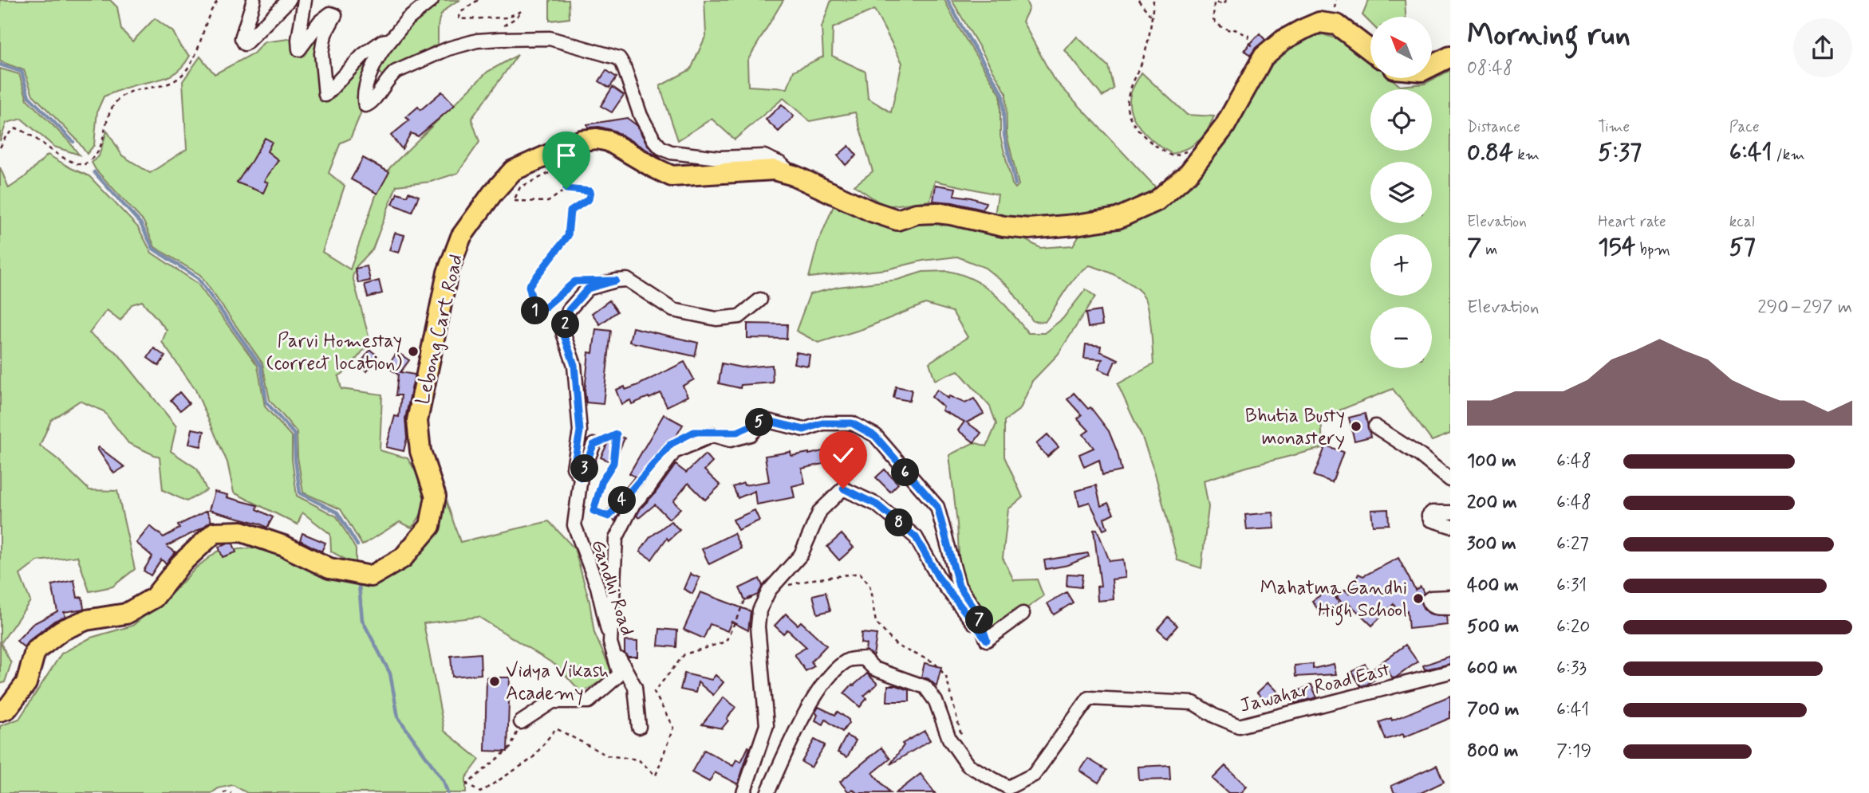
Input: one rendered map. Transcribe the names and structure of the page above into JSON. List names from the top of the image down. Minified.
{"streets":{"highway":["Lebong Cart Road"],"street":["Gandhi Road","Jawahar Road East"]},"places":["Parvi Homestay (correct location)","Bhutia Busty monastery","Mahatma Gandhi High School","Vidya Vikash Academy"],"north":"top left","page":{"heading":["Morning run","08:48"],"map_buttons":["+","−"],"stats":[["Distance","0.84 km"],["Time","5:37"],["Pace","6:41 /km"],["Elevation","7 m"],["Heart rate","154 bpm"],["kcal","57"]],"chart":["Elevation","290–297 m"],"pins":["1","2","5","3","6","4","8","7"],"list":[{"name":"100 m","note":"6:48"},{"name":"200 m","note":"6:48"},{"name":"300 m","note":"6:27"},{"name":"400 m","note":"6:31"},{"name":"500 m","note":"6:20"},{"name":"600 m","note":"6:33"},{"name":"700 m","note":"6:41"},{"name":"800 m","note":"7:19"}]}}
